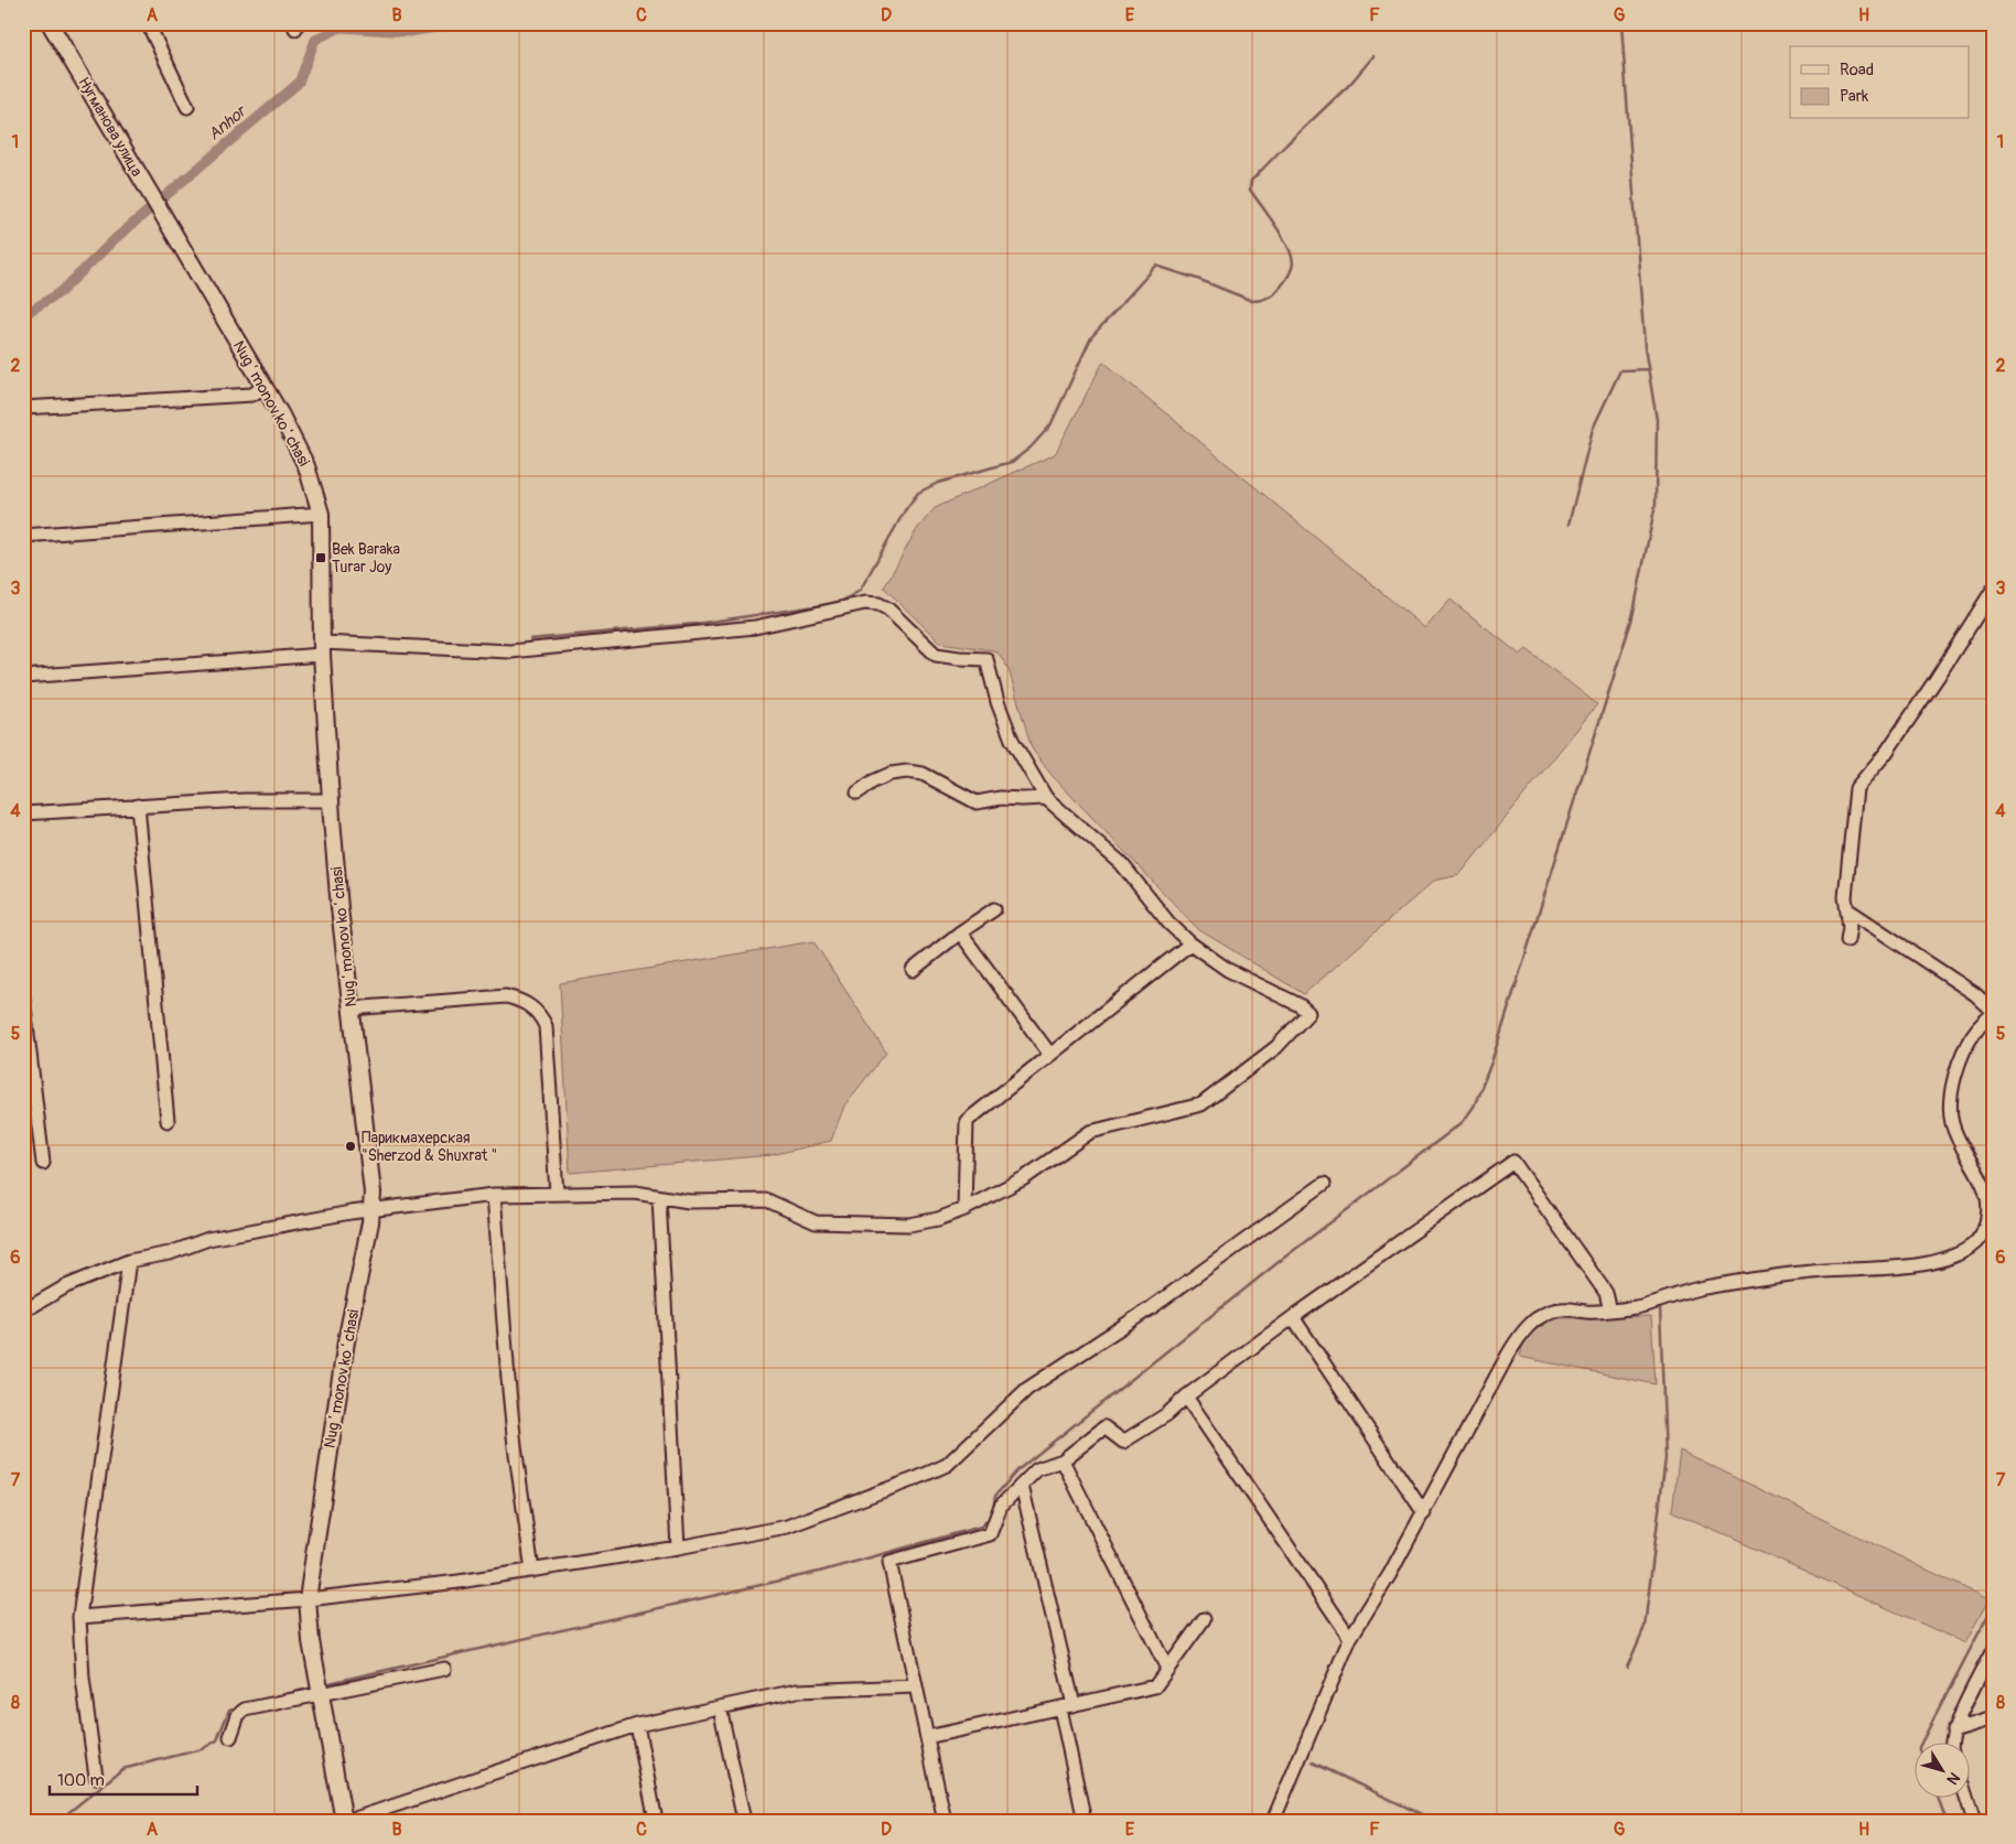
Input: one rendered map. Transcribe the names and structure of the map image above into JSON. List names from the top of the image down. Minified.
{"streets":{"main road":["Нугманова улица","Nugʻmonov koʻchasi"]},"crossings":[["Нугманова улица","Nugʻmonov koʻchasi"]],"water":["Anhor"],"places":{"transit":["Bek Baraka Turar Joy"],"other":["Парикмахерская \"Sherzod & Shuxrat \""]},"legend":["Road","Park"],"scale_bar":"100 m","north":"bottom right","grid":{"columns":["A","B","C","D","E","F","G","H"],"rows":["1","2","3","4","5","6","7","8"]}}
